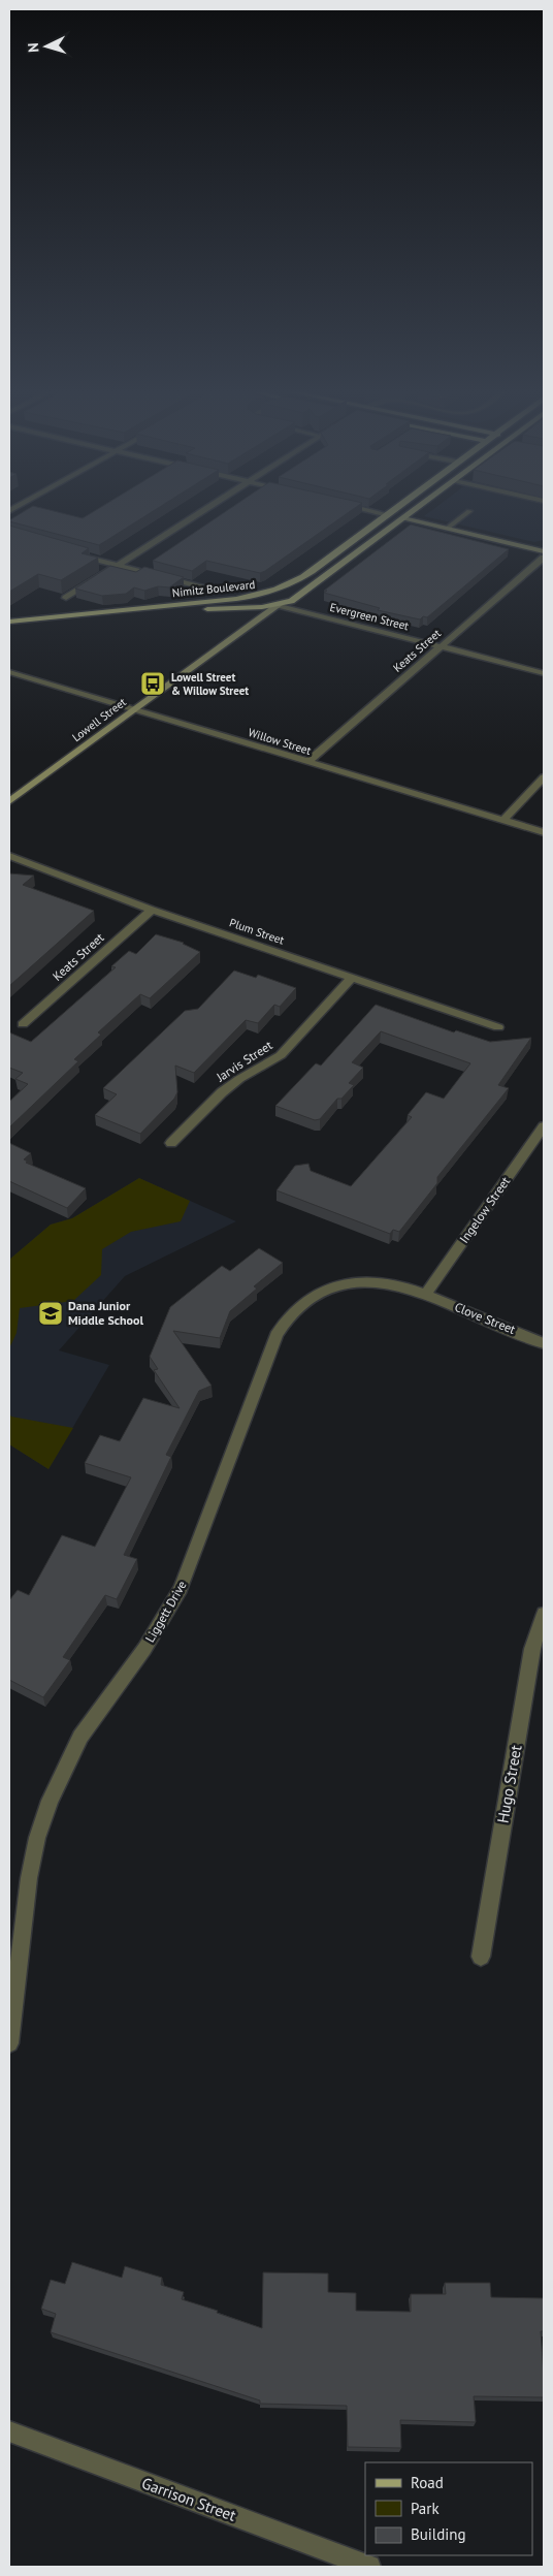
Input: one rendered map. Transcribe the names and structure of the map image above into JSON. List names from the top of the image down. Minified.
{"streets":{"main road":["Nimitz Boulevard"],"street":["Evergreen Street","Keats Street","Lowell Street","Willow Street","Plum Street","Jarvis Street","Ingelow Street","Clove Street","Liggett Drive","Hugo Street","Garrison Street"]},"crossings":[["Nimitz Boulevard","Evergreen Street"],["Nimitz Boulevard","Lowell Street"],["Evergreen Street","Keats Street"],["Evergreen Street","Lowell Street"],["Keats Street","Willow Street"],["Keats Street","Plum Street"],["Lowell Street","Willow Street"],["Plum Street","Jarvis Street"],["Ingelow Street","Clove Street"],["Ingelow Street","Liggett Drive"],["Clove Street","Liggett Drive"]],"places":{"bus stop":["Lowell Street & Willow Street"],"school or university":["Dana Junior Middle School"]},"legend":["Road","Park","Building"],"north":"left"}
